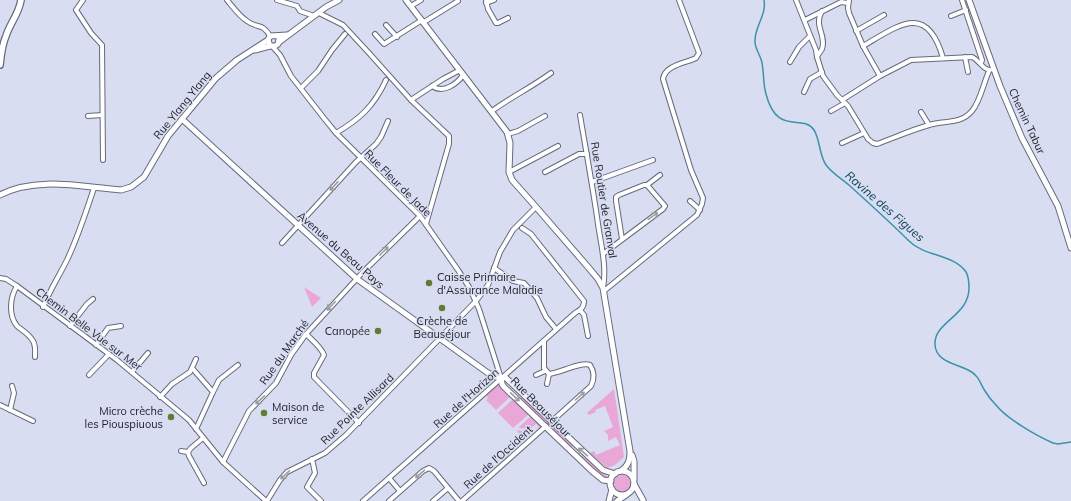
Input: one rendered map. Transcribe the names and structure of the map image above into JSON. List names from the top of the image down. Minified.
{"streets":{"street":["Rue Ylang Ylang","Chemin Tabur","Rue Fleur de Jade","Rue Routier de Granval","Avenue du Beau Pays","Chemin Belle Vue sur Mer","Rue du Marché","Rue de l'Horizon","Rue Beauséjour","Rue Pointe Allisard","Rue de l'Occident"]},"crossings":[["Rue Ylang Ylang","Rue Fleur de Jade"],["Rue Ylang Ylang","Avenue du Beau Pays"],["Rue Fleur de Jade","Avenue du Beau Pays"],["Rue Fleur de Jade","Rue du Marché"],["Rue Fleur de Jade","Rue de l'Horizon"],["Rue Fleur de Jade","Rue Beauséjour"],["Rue Fleur de Jade","Rue Pointe Allisard"],["Rue Routier de Granval","Rue Beauséjour"],["Rue Routier de Granval","Rue Pointe Allisard"],["Avenue du Beau Pays","Rue du Marché"],["Avenue du Beau Pays","Rue de l'Horizon"],["Avenue du Beau Pays","Rue Beauséjour"],["Avenue du Beau Pays","Rue Pointe Allisard"],["Chemin Belle Vue sur Mer","Rue du Marché"],["Chemin Belle Vue sur Mer","Rue Pointe Allisard"],["Rue de l'Horizon","Rue Beauséjour"],["Rue Beauséjour","Rue de l'Occident"]],"water":["Ravine des Figues"],"places":["Caisse Primaire d'Assurance Maladie","Crèche de Beauséjour","Canopée","Maison de service","Micro crèche les Piouspiuous"]}
